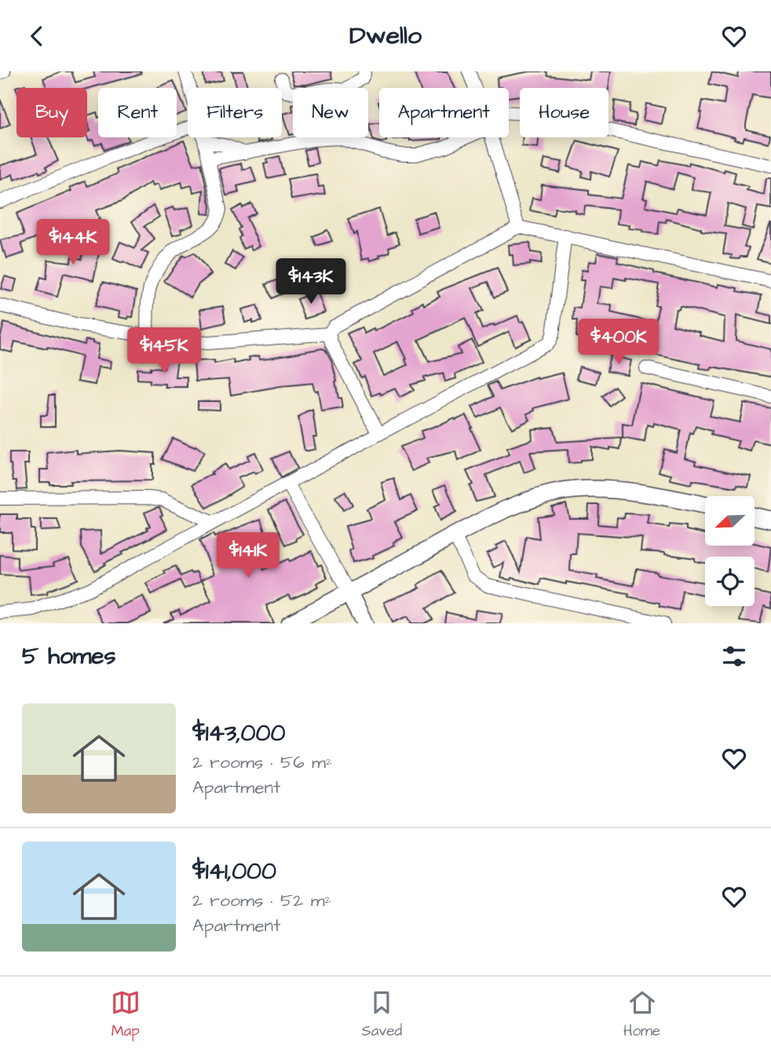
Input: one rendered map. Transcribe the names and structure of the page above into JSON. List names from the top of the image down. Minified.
{"north":"bottom left","page":{"header":"Dwello","chip":["Buy","Rent","Filters","New","Apartment","House"],"price":["$144K","$143K","$400K","$145K","$141K"],"heading":"5 homes","list":[{"name":"$143,000","note":"2 rooms · 56 m² · Apartment"},{"name":"$141,000","note":"2 rooms · 52 m² · Apartment"}],"tabs":["Map","Saved","Home"]}}
